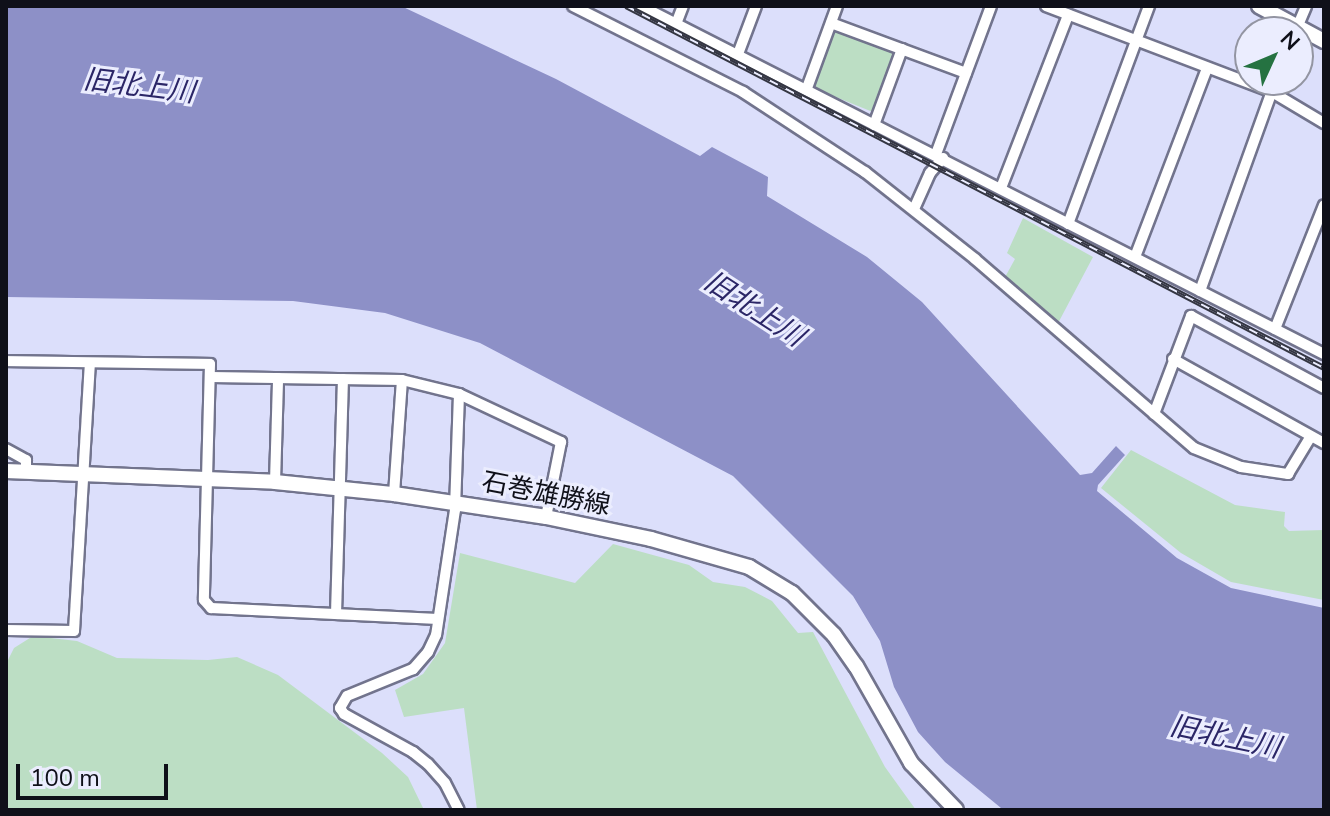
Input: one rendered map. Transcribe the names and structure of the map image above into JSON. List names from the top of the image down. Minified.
{"streets":{"main road":["石巻雄勝線"]},"water":["旧北上川"],"scale_bar":"100 m","north":"top right"}
